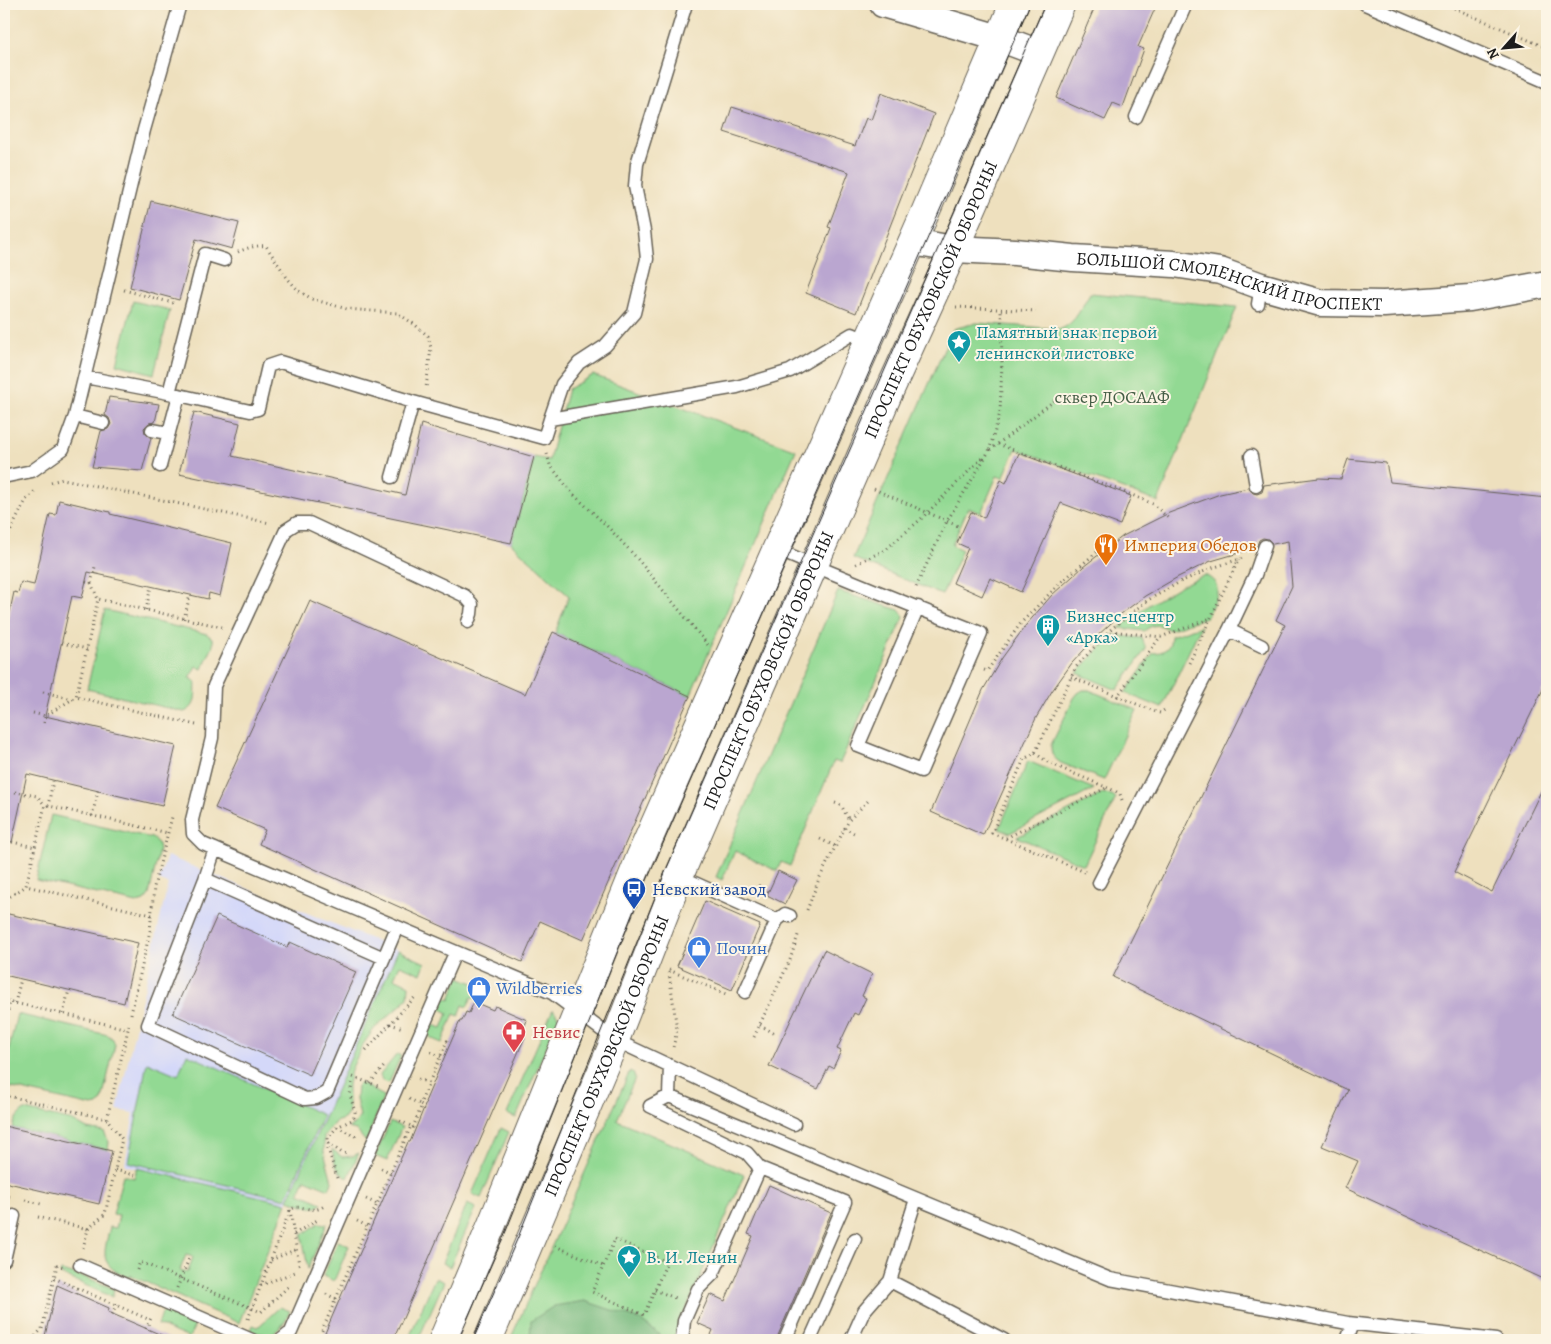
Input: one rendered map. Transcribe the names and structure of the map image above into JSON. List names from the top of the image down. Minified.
{"streets":{"main road":["ПРОСПЕКТ ОБУХОВСКОЙ ОБОРОНЫ"],"street":["БОЛЬШОЙ СМОЛЕНСКИЙ ПРОСПЕКТ"]},"crossings":[["БОЛЬШОЙ СМОЛЕНСКИЙ ПРОСПЕКТ","ПРОСПЕКТ ОБУХОВСКОЙ ОБОРОНЫ"]],"parks":["сквер ДОСААФ"],"places":{"place":["Памятный знак первой ленинской листовке","В. И. Ленин"],"restaurant":["Империя Обедов"],"building":["Бизнес-центр «Арка»"],"bus stop":["Невский завод"],"shop":["Почин","Wildberries"],"pharmacy":["Невис"]},"north":"bottom left"}
